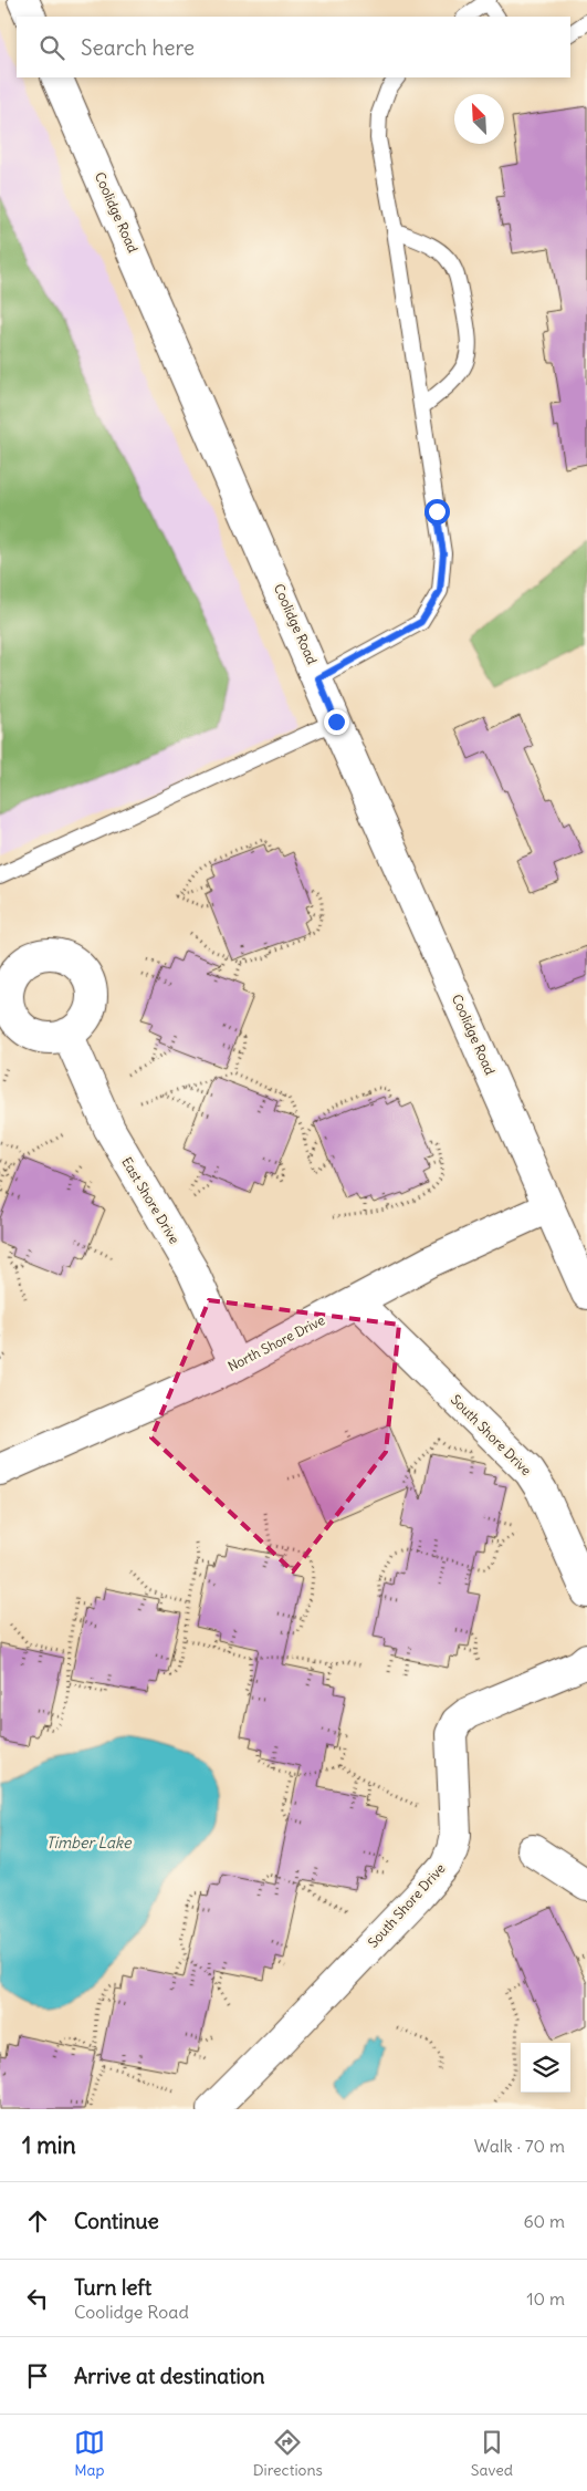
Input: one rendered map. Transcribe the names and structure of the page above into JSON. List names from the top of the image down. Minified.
{"streets":{"street":["Coolidge Road","East Shore Drive","North Shore Drive","South Shore Drive"]},"crossings":[["Coolidge Road","North Shore Drive"],["East Shore Drive","North Shore Drive"],["North Shore Drive","South Shore Drive"]],"water":["Timber Lake"],"north":"top left","page":{"search":"Search here","heading":["1 min","Walk · 70 m"],"list":[["Continue","60 m"],["Turn left","Coolidge Road","10 m"],"Arrive at destination"],"nav":["Map","Directions","Saved"]}}
